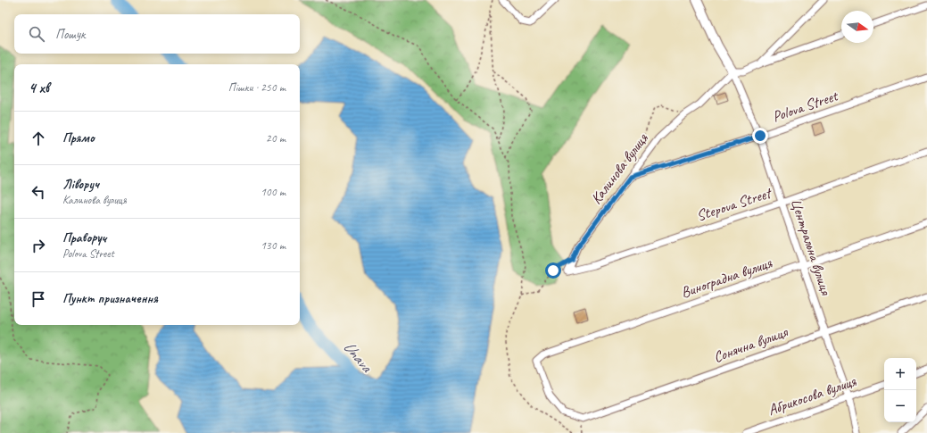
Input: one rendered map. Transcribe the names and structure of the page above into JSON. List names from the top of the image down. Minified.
{"streets":{"street":["Polova Street","Калинова вулиця","Stepova Street","Центральна вулиця","Виноградна вулиця","Сонячна вулиця","Абрикосова вулиця"]},"crossings":[["Polova Street","Калинова вулиця"],["Polova Street","Центральна вулиця"],["Калинова вулиця","Stepova Street"],["Калинова вулиця","Центральна вулиця"],["Stepova Street","Центральна вулиця"],["Центральна вулиця","Виноградна вулиця"],["Центральна вулиця","Сонячна вулиця"],["Центральна вулиця","Абрикосова вулиця"],["Виноградна вулиця","Сонячна вулиця"]],"water":["Unava"],"north":"right","page":{"search":"Пошук","heading":["4 хв","Пішки · 250 m"],"list":[["Прямо","20 m"],["Ліворуч","Калинова вулиця","100 m"],["Праворуч","Polova Street","130 m"],"Пункт призначення"],"map_buttons":["+","−"]}}
